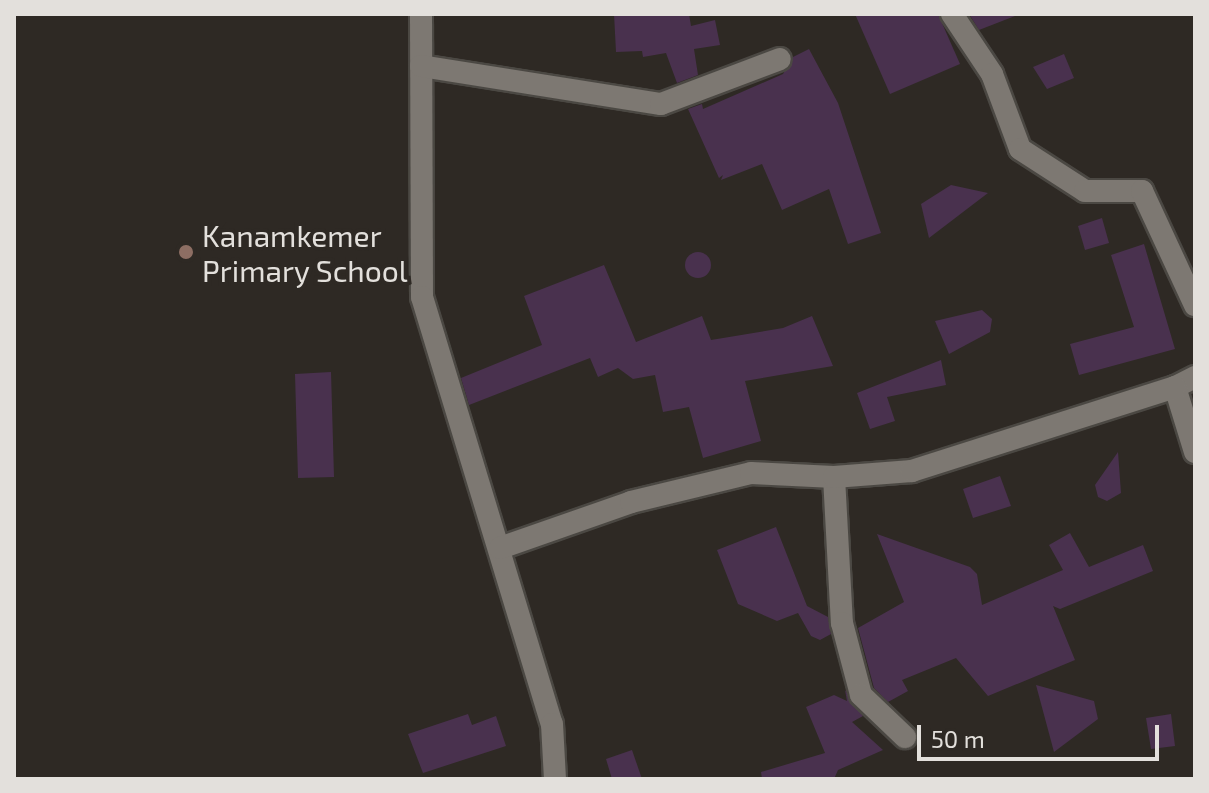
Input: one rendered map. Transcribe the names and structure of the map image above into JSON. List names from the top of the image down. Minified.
{"places":["Kanamkemer Primary School"],"scale_bar":"50 m"}
